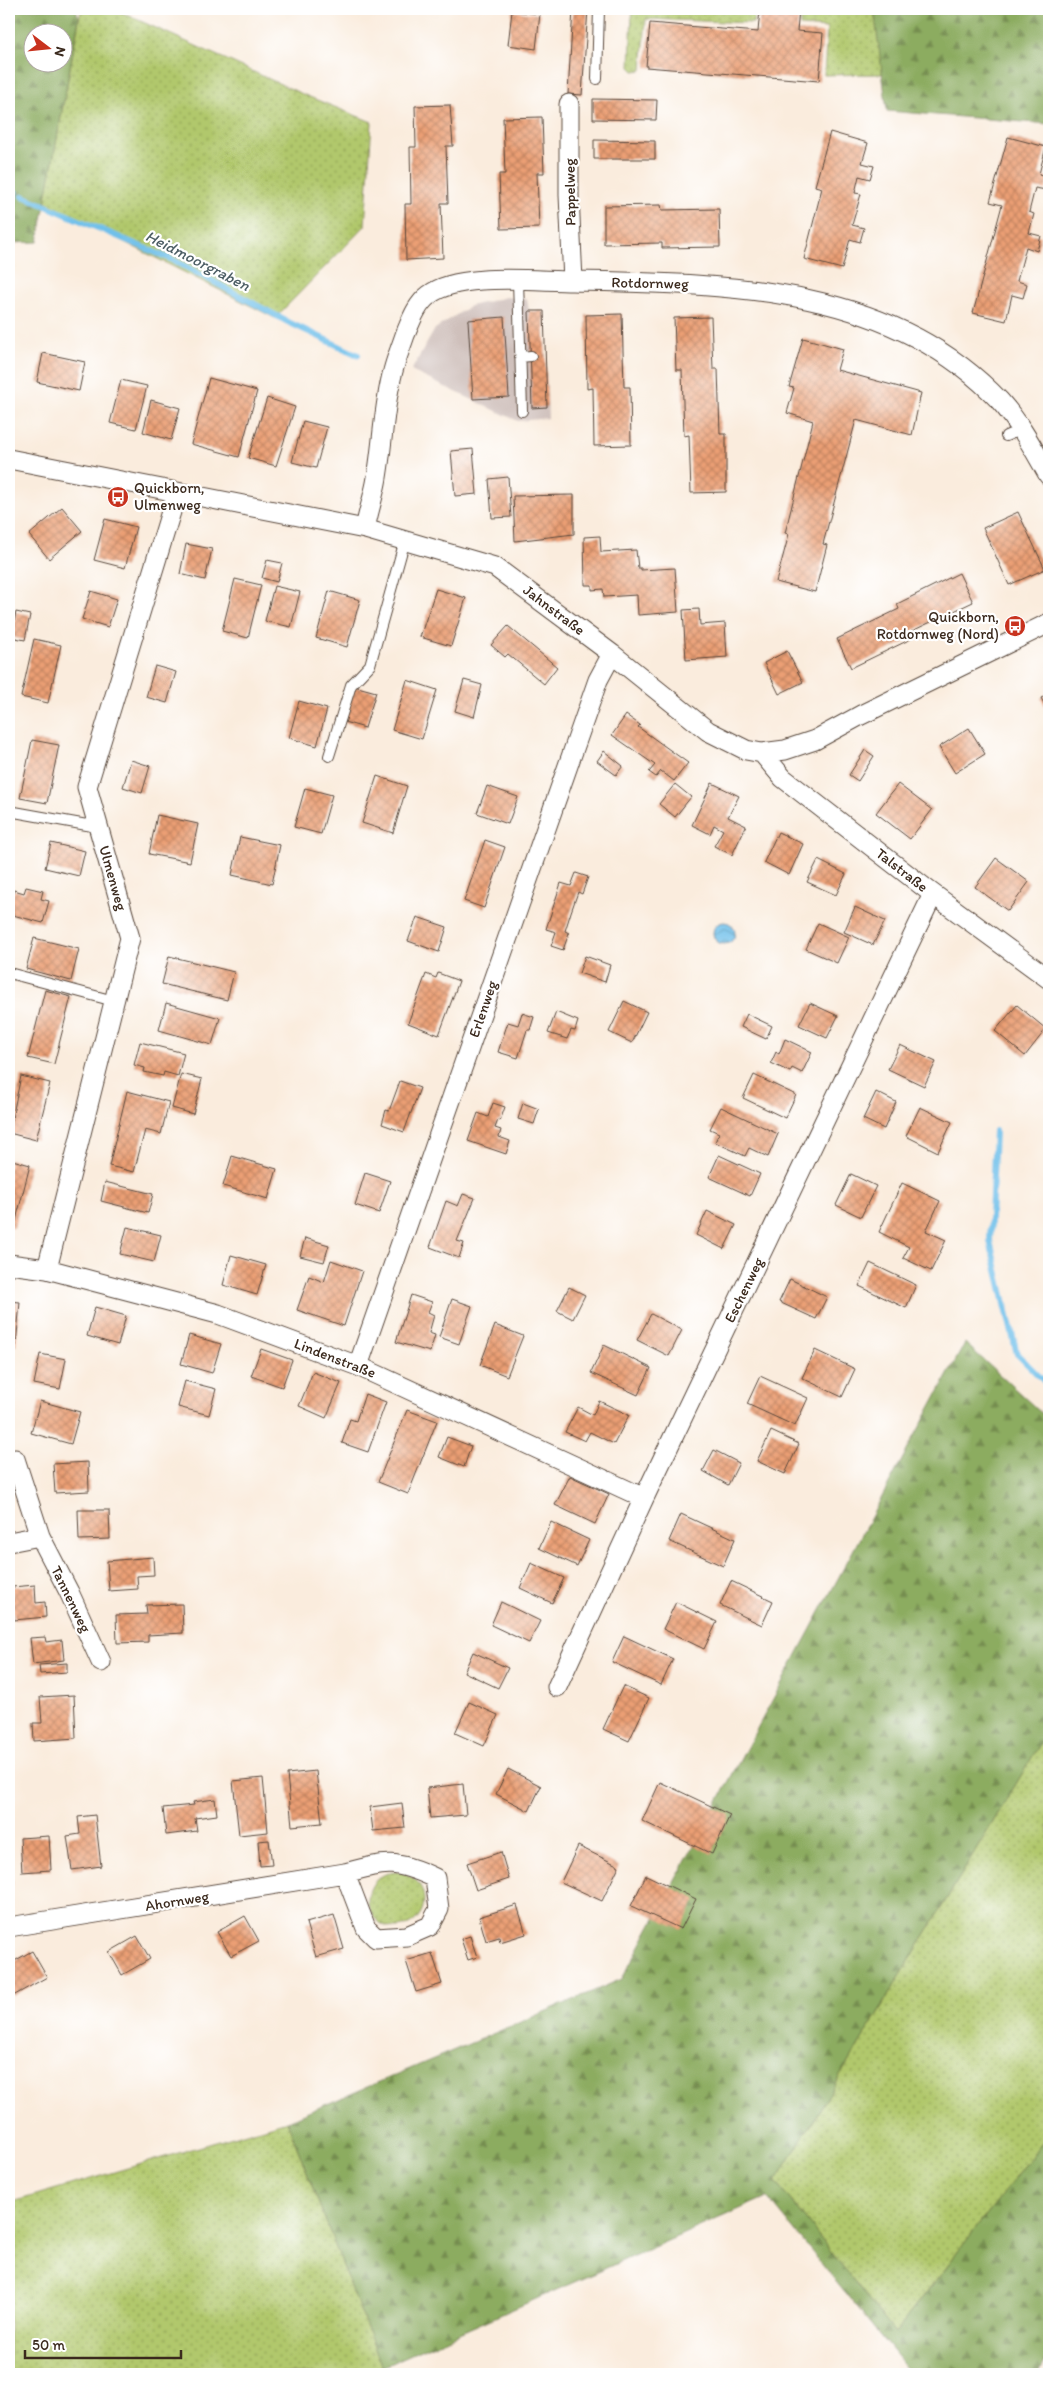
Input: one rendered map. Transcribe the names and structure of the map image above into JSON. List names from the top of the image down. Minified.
{"streets":{"street":["Pappelweg","Rotdornweg","Jahnstraße","Talstraße","Ulmenweg","Erlenweg","Eschenweg","Lindenstraße","Tannenweg","Ahornweg"]},"crossings":[["Pappelweg","Rotdornweg"],["Rotdornweg","Jahnstraße"],["Jahnstraße","Talstraße"],["Jahnstraße","Ulmenweg"],["Jahnstraße","Erlenweg"],["Talstraße","Eschenweg"],["Ulmenweg","Lindenstraße"],["Erlenweg","Lindenstraße"],["Eschenweg","Lindenstraße"]],"water":["Heidmoorgraben"],"places":{"bus stop":["Quickborn, Ulmenweg","Quickborn, Rotdornweg (Nord)"]},"scale_bar":"50 m","north":"right"}
